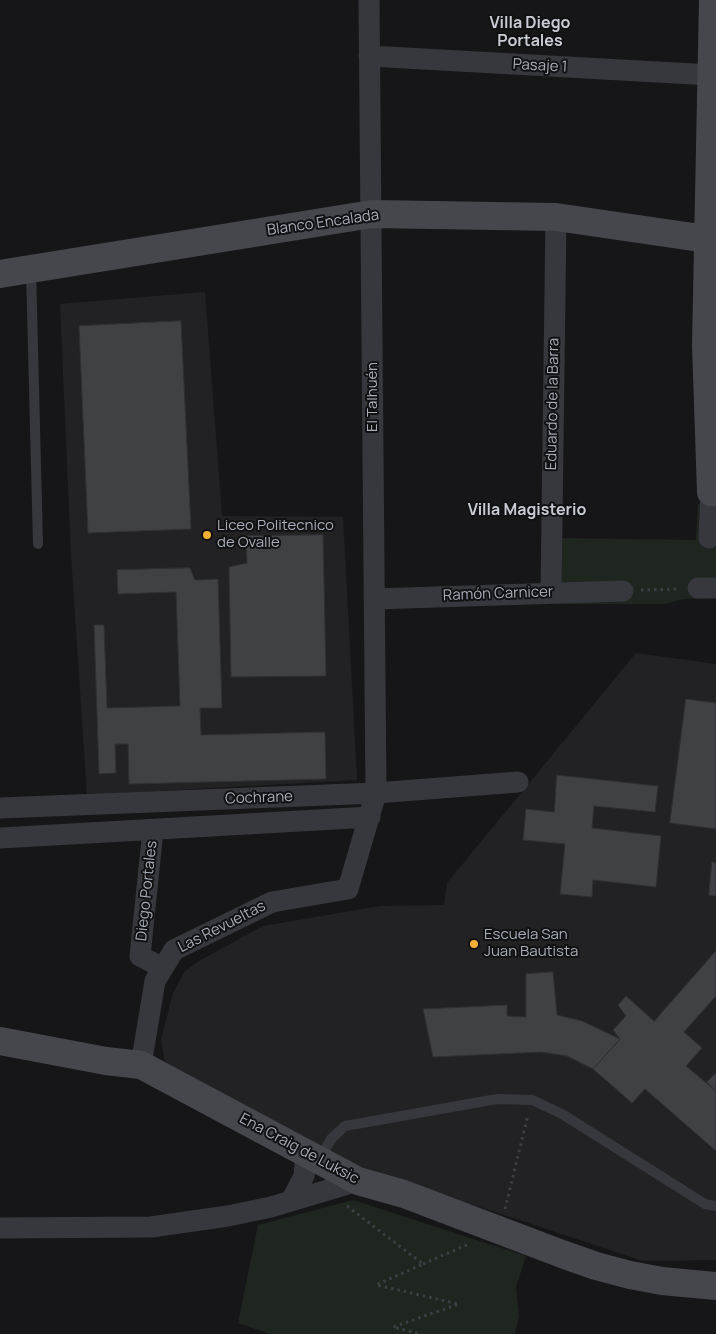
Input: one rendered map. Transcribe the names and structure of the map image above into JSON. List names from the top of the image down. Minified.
{"streets":{"street":["Pasaje 1","Blanco Encalada","El Talhuén","Eduardo de la Barra","Ramón Carnicer","Cochrane","Diego Portales","Las Revueltas","Ena Craig de Luksic"]},"crossings":[["Pasaje 1","El Talhuén"],["Blanco Encalada","El Talhuén"],["Blanco Encalada","Eduardo de la Barra"],["El Talhuén","Ramón Carnicer"],["El Talhuén","Cochrane"],["El Talhuén","Las Revueltas"],["Eduardo de la Barra","Ramón Carnicer"],["Cochrane","Diego Portales"],["Cochrane","Las Revueltas"],["Diego Portales","Las Revueltas"],["Las Revueltas","Ena Craig de Luksic"]],"districts":["Villa Diego Portales","Villa Magisterio"],"places":["Liceo Politecnico de Ovalle","Escuela San Juan Bautista"]}
